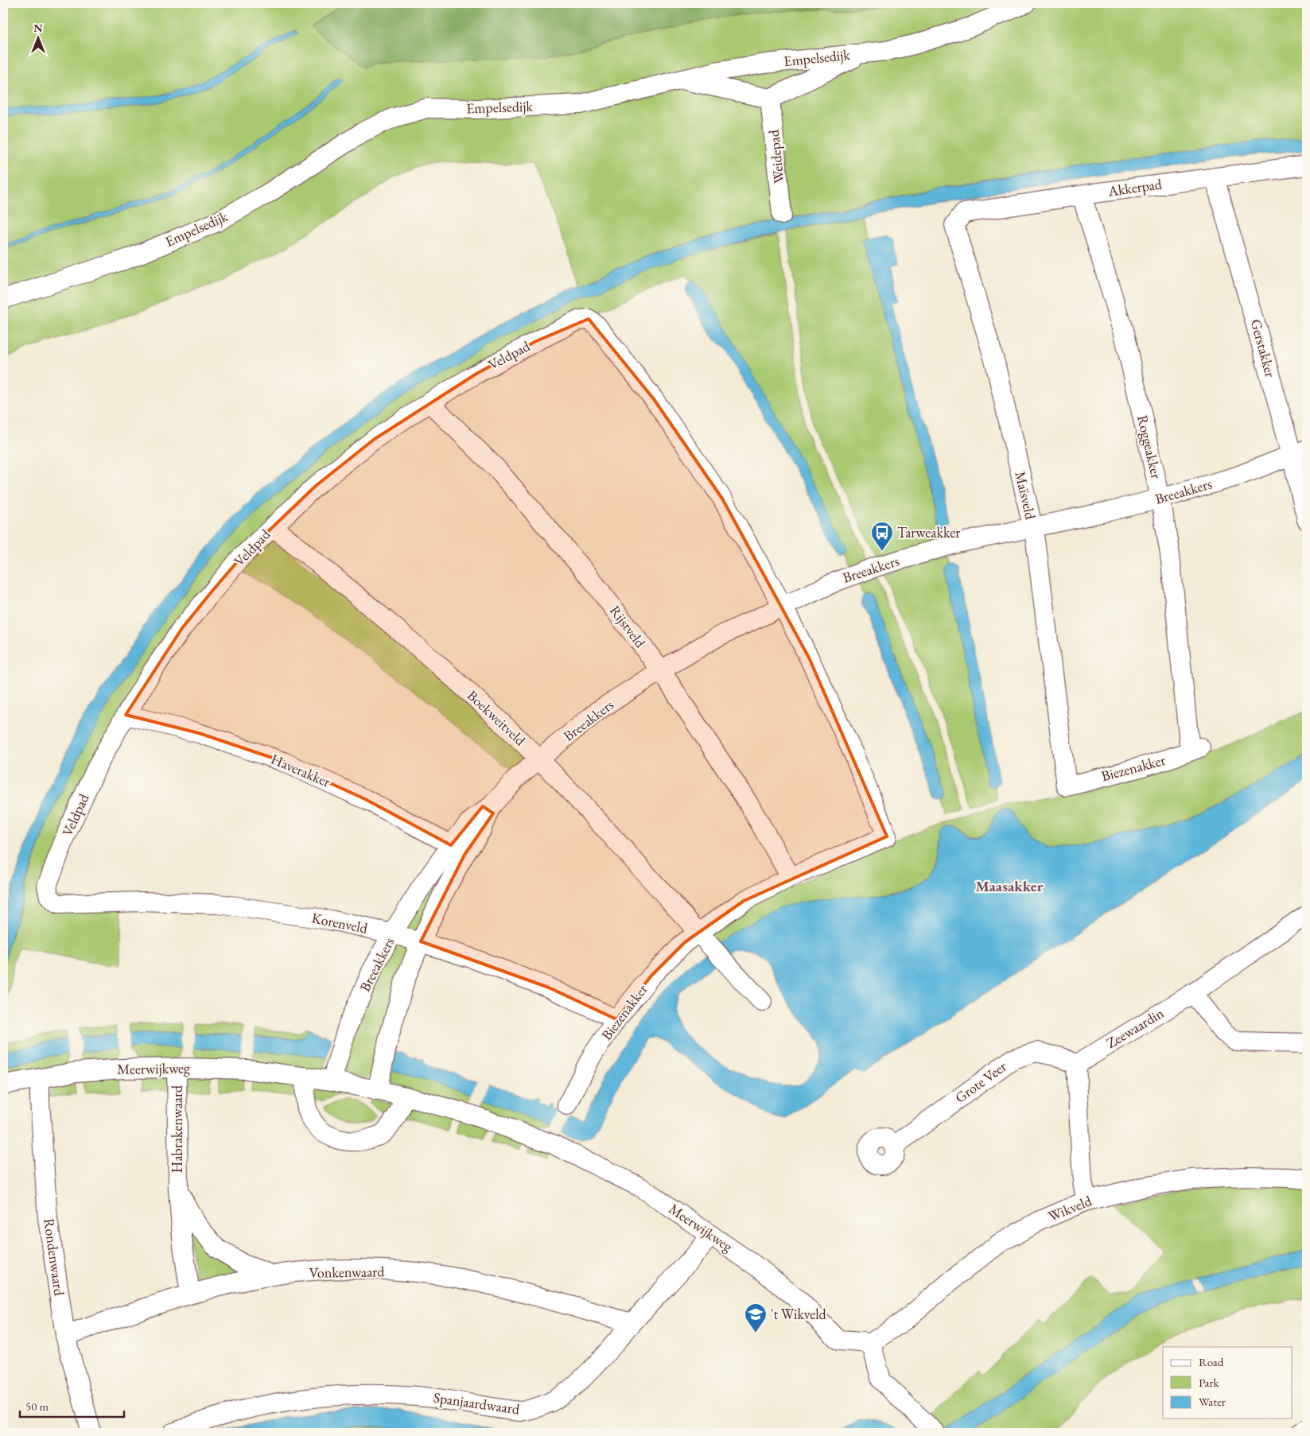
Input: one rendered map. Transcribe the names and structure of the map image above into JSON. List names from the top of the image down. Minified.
{"streets":{"street":["Empelsedijk","Weidepad","Akkerpad","Gerstakker","Veldpad","Roggeakker","Breeakkers","Maïsveld","Rijstveld","Boekweitveld","Biezenakker","Haverakker","Korenveld","Zeewaardin","Meerwijkweg","Grote Veer","Habrakenwaard","Wikveld","Rondenwaard","Vonkenwaard","Spanjaardwaard"]},"crossings":[["Akkerpad","Gerstakker"],["Akkerpad","Roggeakker"],["Akkerpad","Maïsveld"],["Gerstakker","Breeakkers"],["Veldpad","Breeakkers"],["Veldpad","Rijstveld"],["Veldpad","Boekweitveld"],["Veldpad","Biezenakker"],["Veldpad","Haverakker"],["Veldpad","Korenveld"],["Roggeakker","Breeakkers"],["Roggeakker","Biezenakker"],["Breeakkers","Maïsveld"],["Breeakkers","Rijstveld"],["Breeakkers","Boekweitveld"],["Breeakkers","Biezenakker"],["Breeakkers","Haverakker"],["Breeakkers","Korenveld"],["Breeakkers","Meerwijkweg"],["Maïsveld","Biezenakker"],["Rijstveld","Biezenakker"],["Boekweitveld","Biezenakker"],["Biezenakker","Korenveld"],["Zeewaardin","Grote Veer"],["Meerwijkweg","Habrakenwaard"],["Meerwijkweg","Wikveld"],["Meerwijkweg","Rondenwaard"],["Meerwijkweg","Spanjaardwaard"],["Habrakenwaard","Vonkenwaard"],["Rondenwaard","Vonkenwaard"],["Vonkenwaard","Spanjaardwaard"]],"districts":["Maasakker"],"places":{"bus stop":["Tarweakker"],"school or university":["'t Wikveld"]},"legend":["Road","Park","Water"],"scale_bar":"50 m","north":"top"}
